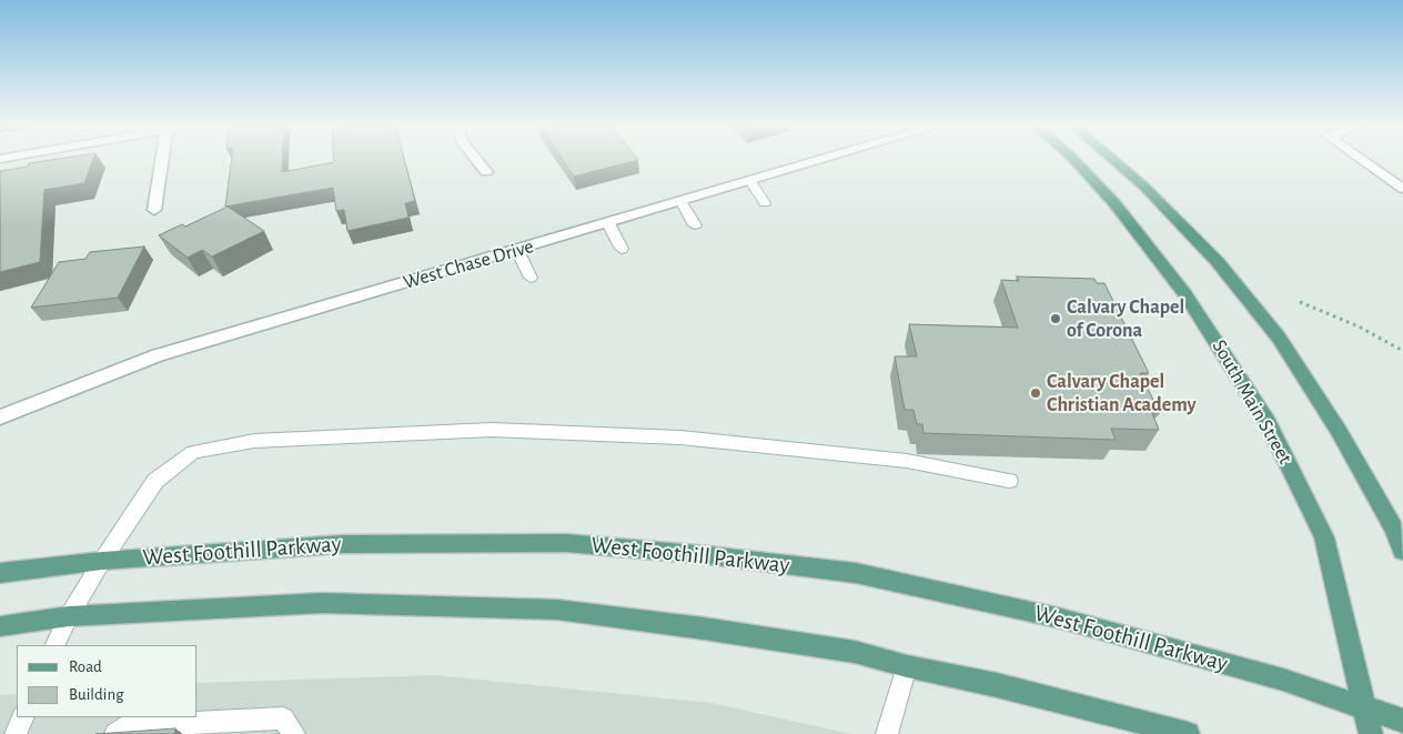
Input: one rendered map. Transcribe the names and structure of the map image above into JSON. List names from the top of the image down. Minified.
{"streets":{"main road":["South Main Street","West Foothill Parkway"],"street":["West Chase Drive"]},"crossings":[["South Main Street","West Foothill Parkway"]],"places":["Calvary Chapel of Corona","Calvary Chapel Christian Academy"],"legend":["Road","Building"]}
